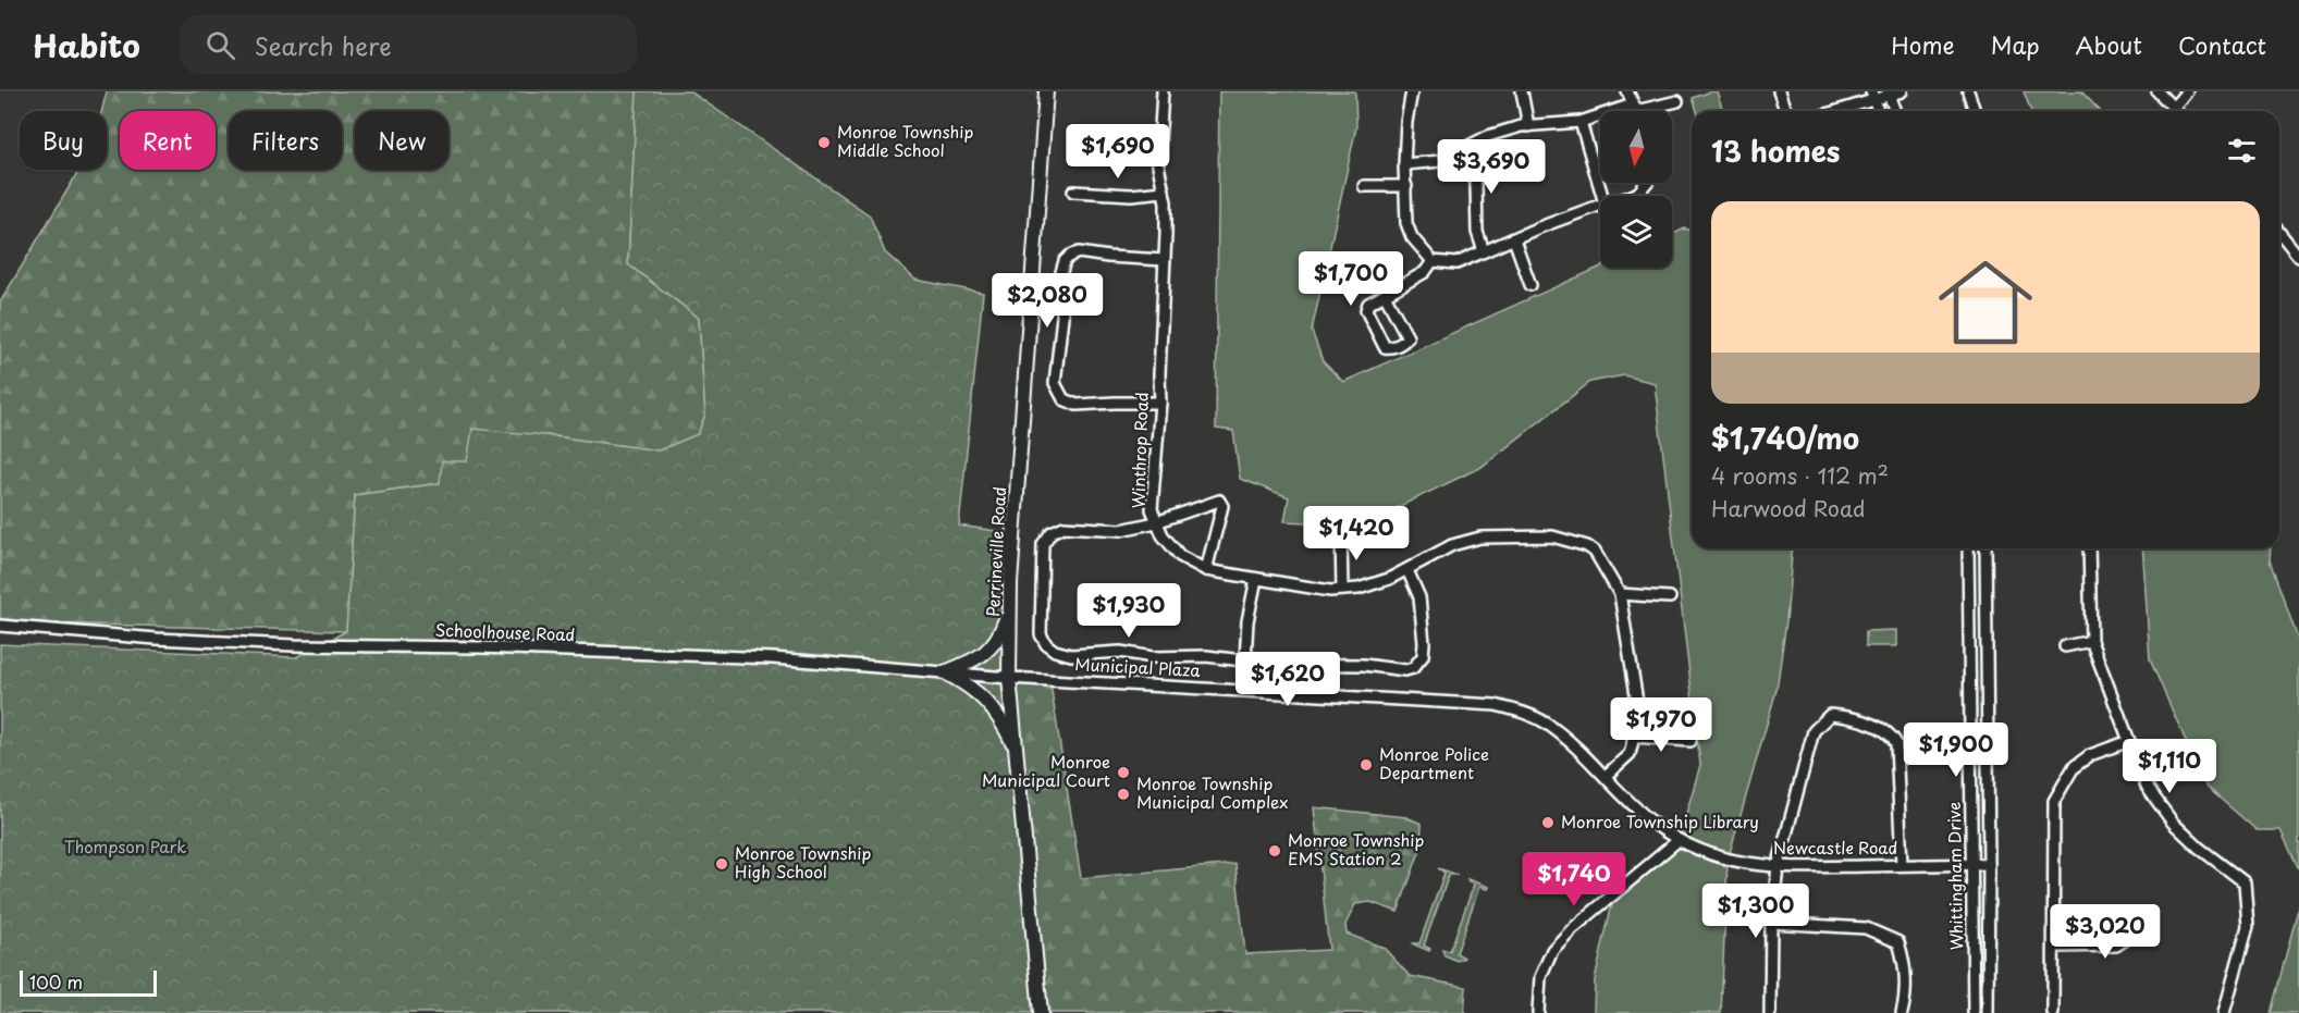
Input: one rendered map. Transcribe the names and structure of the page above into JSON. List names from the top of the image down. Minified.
{"streets":{"street":["Winthrop Road","Perrineville Road","Schoolhouse Road","Municipal Plaza","Newcastle Road","Whittingham Drive"]},"crossings":[["Winthrop Road","Newcastle Road"],["Perrineville Road","Schoolhouse Road"],["Perrineville Road","Municipal Plaza"],["Schoolhouse Road","Municipal Plaza"],["Municipal Plaza","Newcastle Road"],["Newcastle Road","Whittingham Drive"]],"parks":["Thompson Park"],"places":["Monroe Township Middle School","Monroe Police Department","Monroe Municipal Court","Monroe Township Municipal Complex","Monroe Township Library","Monroe Township EMS Station 2","Monroe Township High School"],"scale_bar":"100 m","north":"bottom","page":{"header":"Habito","search":"Search here","nav":["Home","Map","About","Contact"],"chip":["Buy","Rent","Filters","New"],"heading":"13 homes","price":["$1,690","$3,690","$1,700","$2,080","$1,420","$1,930","$1,620","$1,970","$1,900","$1,110","$1,740","$1,300","$3,020"],"list":[{"name":"$1,740/mo","note":"4 rooms · 112 m² · Harwood Road"}],"scale":"100 m"}}
